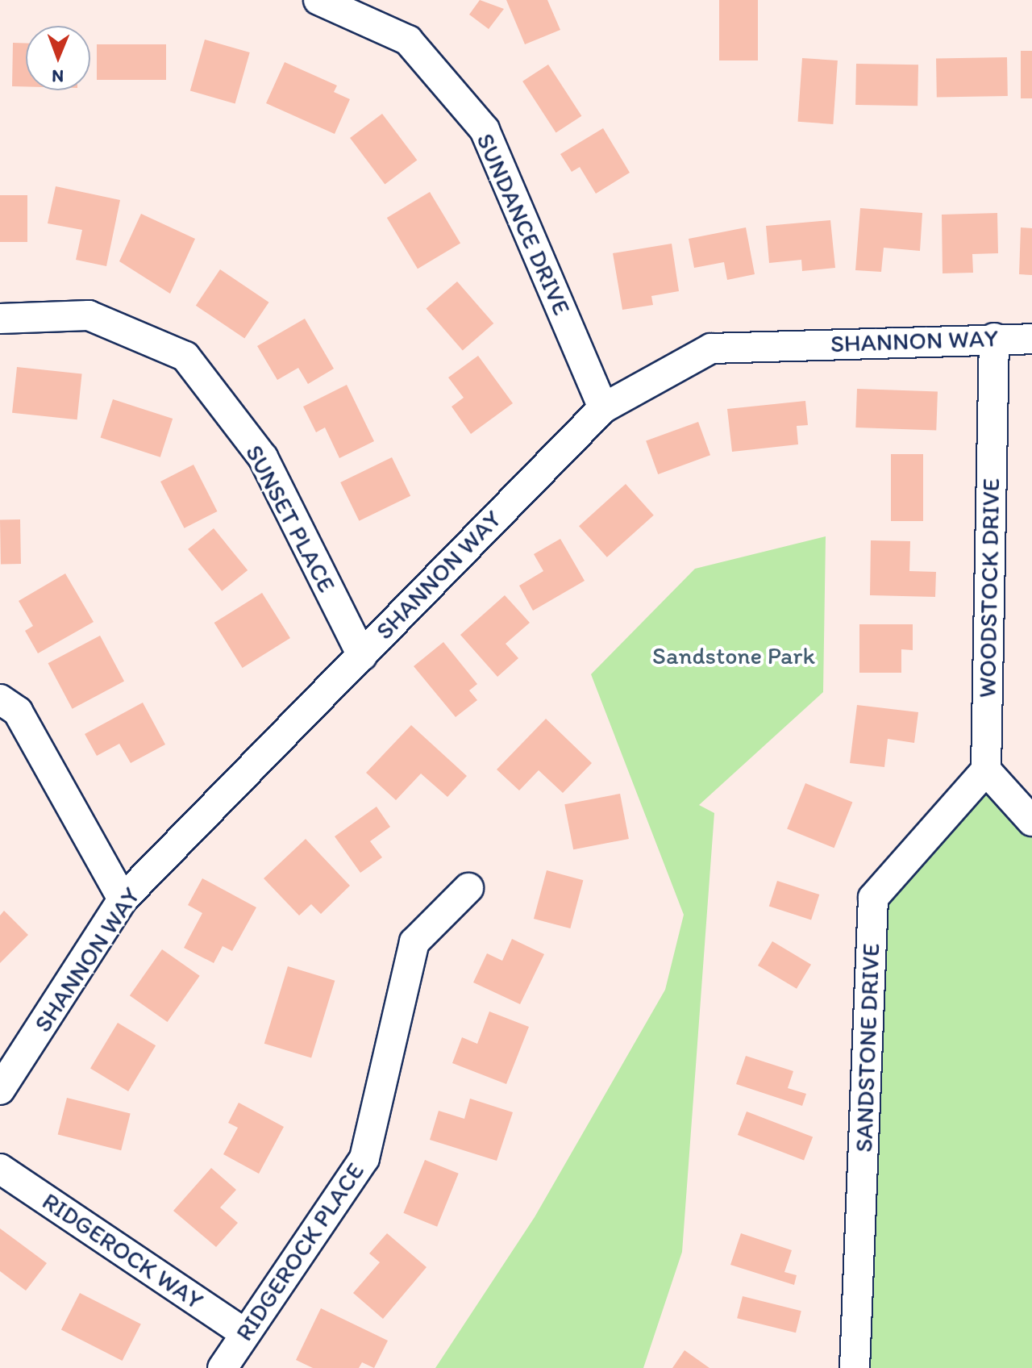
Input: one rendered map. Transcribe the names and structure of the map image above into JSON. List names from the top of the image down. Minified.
{"streets":{"street":["SUNDANCE DRIVE","SHANNON WAY","SUNSET PLACE","WOODSTOCK DRIVE","SANDSTONE DRIVE","RIDGEROCK WAY","RIDGEROCK PLACE"]},"crossings":[["SUNDANCE DRIVE","SHANNON WAY"],["SHANNON WAY","SUNSET PLACE"],["SHANNON WAY","WOODSTOCK DRIVE"],["WOODSTOCK DRIVE","SANDSTONE DRIVE"],["RIDGEROCK WAY","RIDGEROCK PLACE"]],"parks":["Sandstone Park"],"north":"bottom"}
